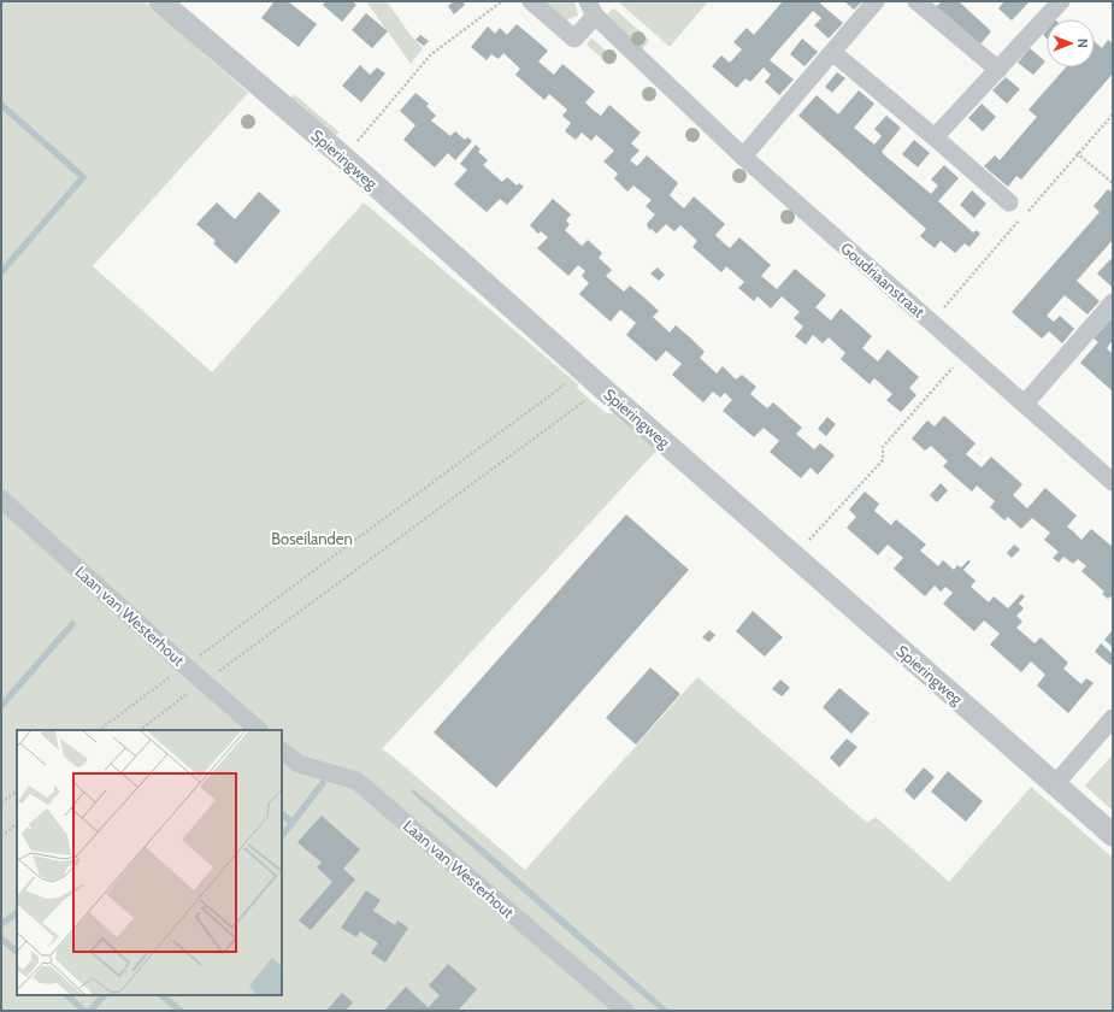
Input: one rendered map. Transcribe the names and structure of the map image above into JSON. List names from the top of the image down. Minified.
{"streets":{"street":["Spieringweg","Goudriaanstraat","Laan van Westerhout"]},"parks":["Boseilanden"],"north":"right"}
